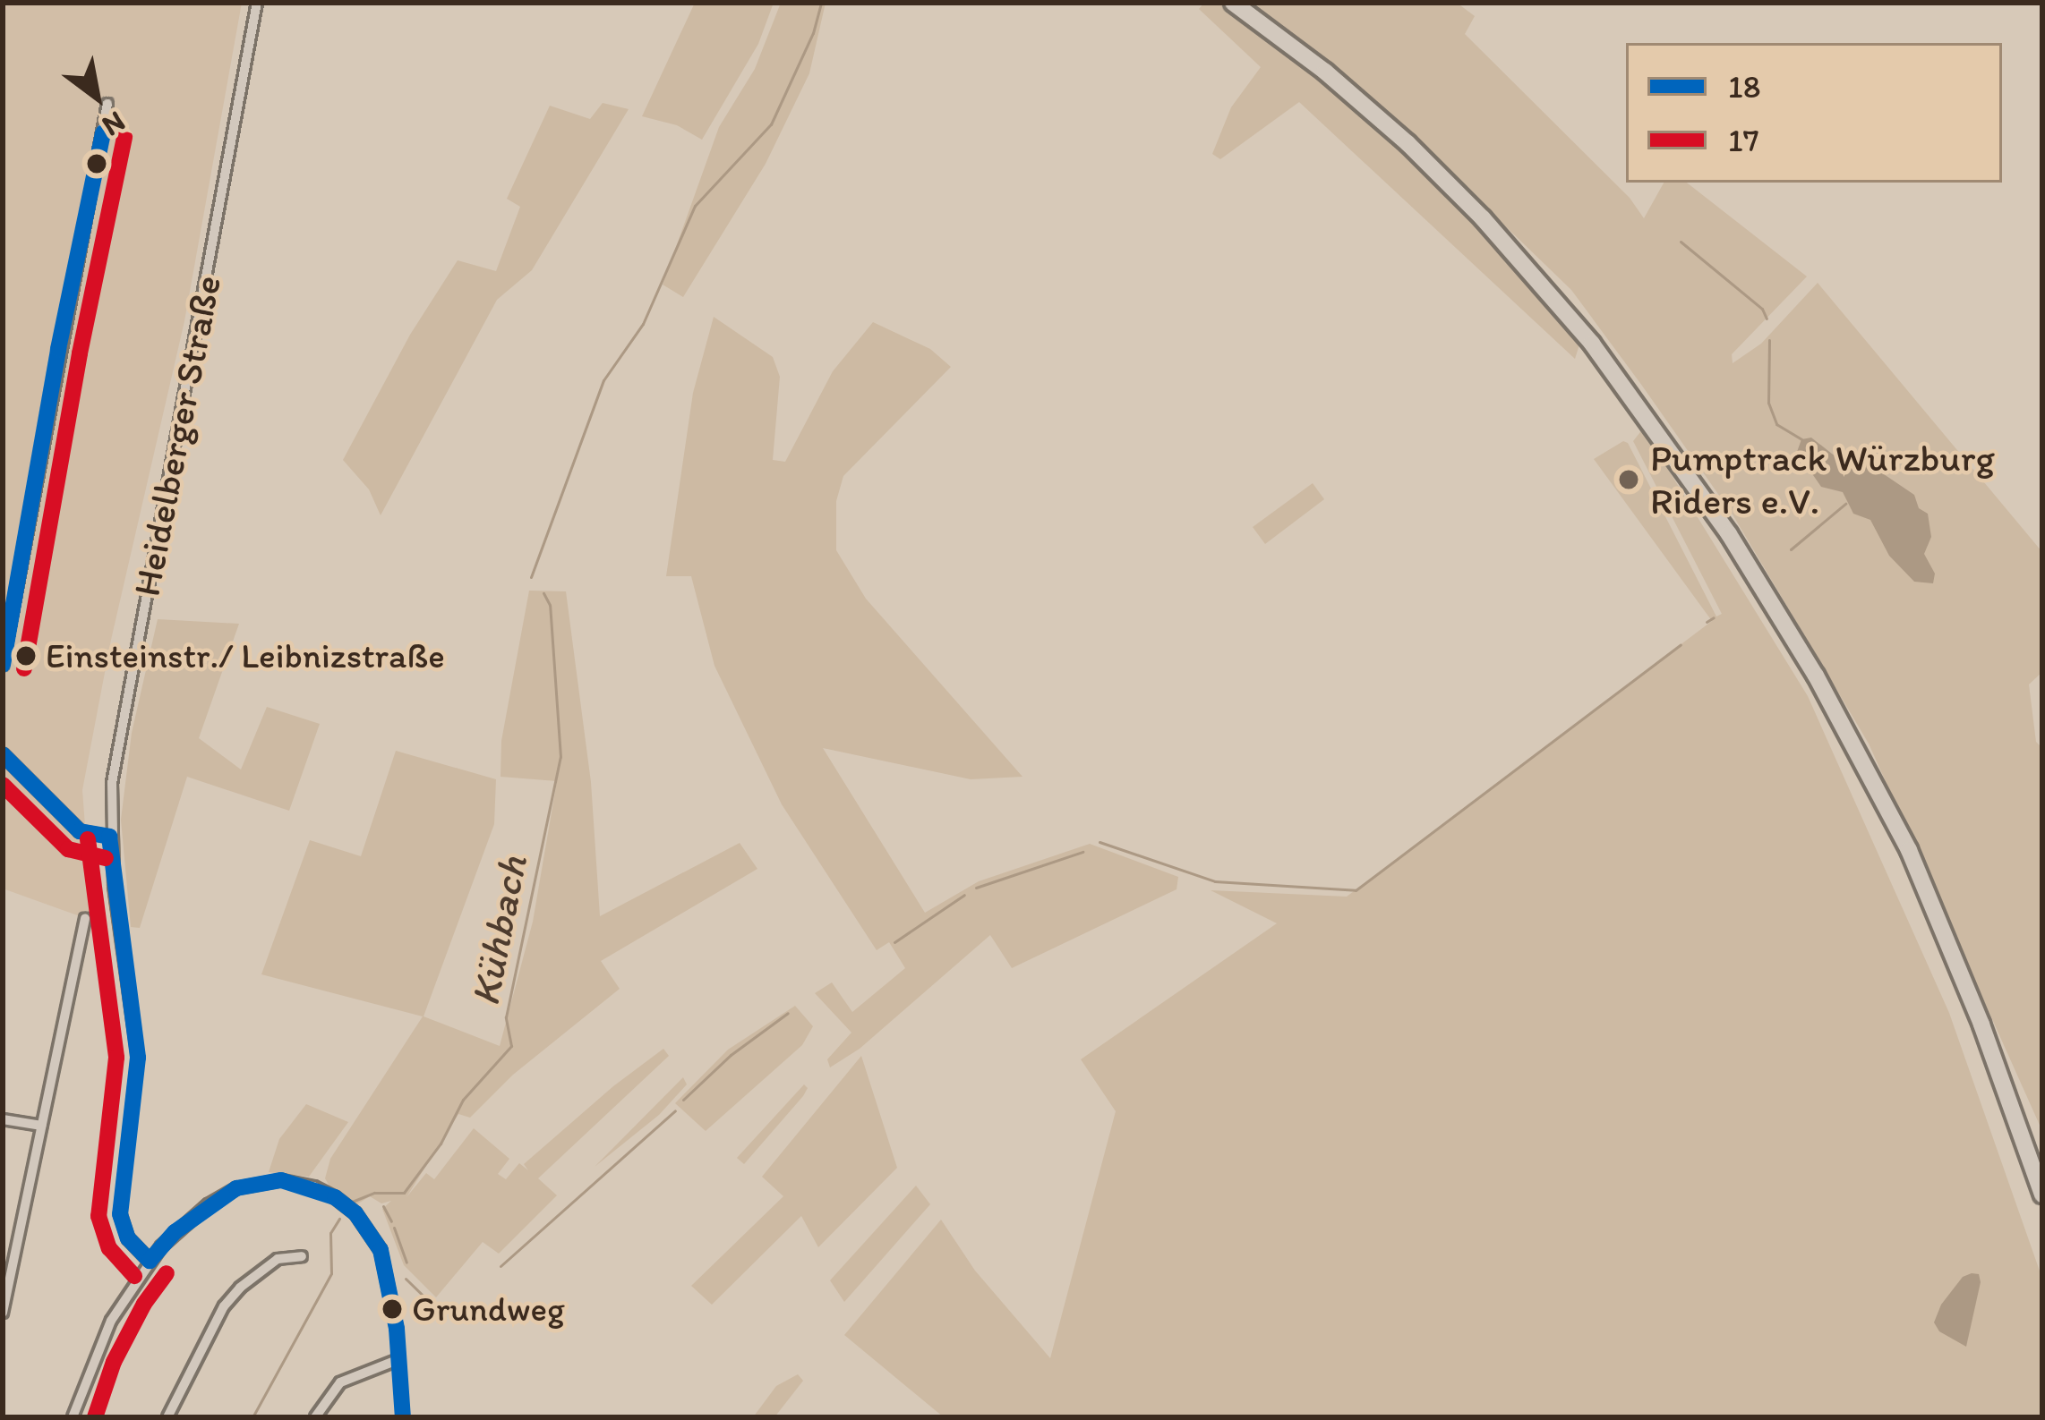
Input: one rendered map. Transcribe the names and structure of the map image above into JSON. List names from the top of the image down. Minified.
{"streets":{"street":["Heidelberger Straße"]},"water":["Kühbach"],"places":["Pumptrack Würzburg Riders e.V.","Einsteinstr./ Leibnizstraße","Grundweg"],"lines":["transit line 18","transit line 17"],"legend":["18","17"],"north":"bottom right"}
